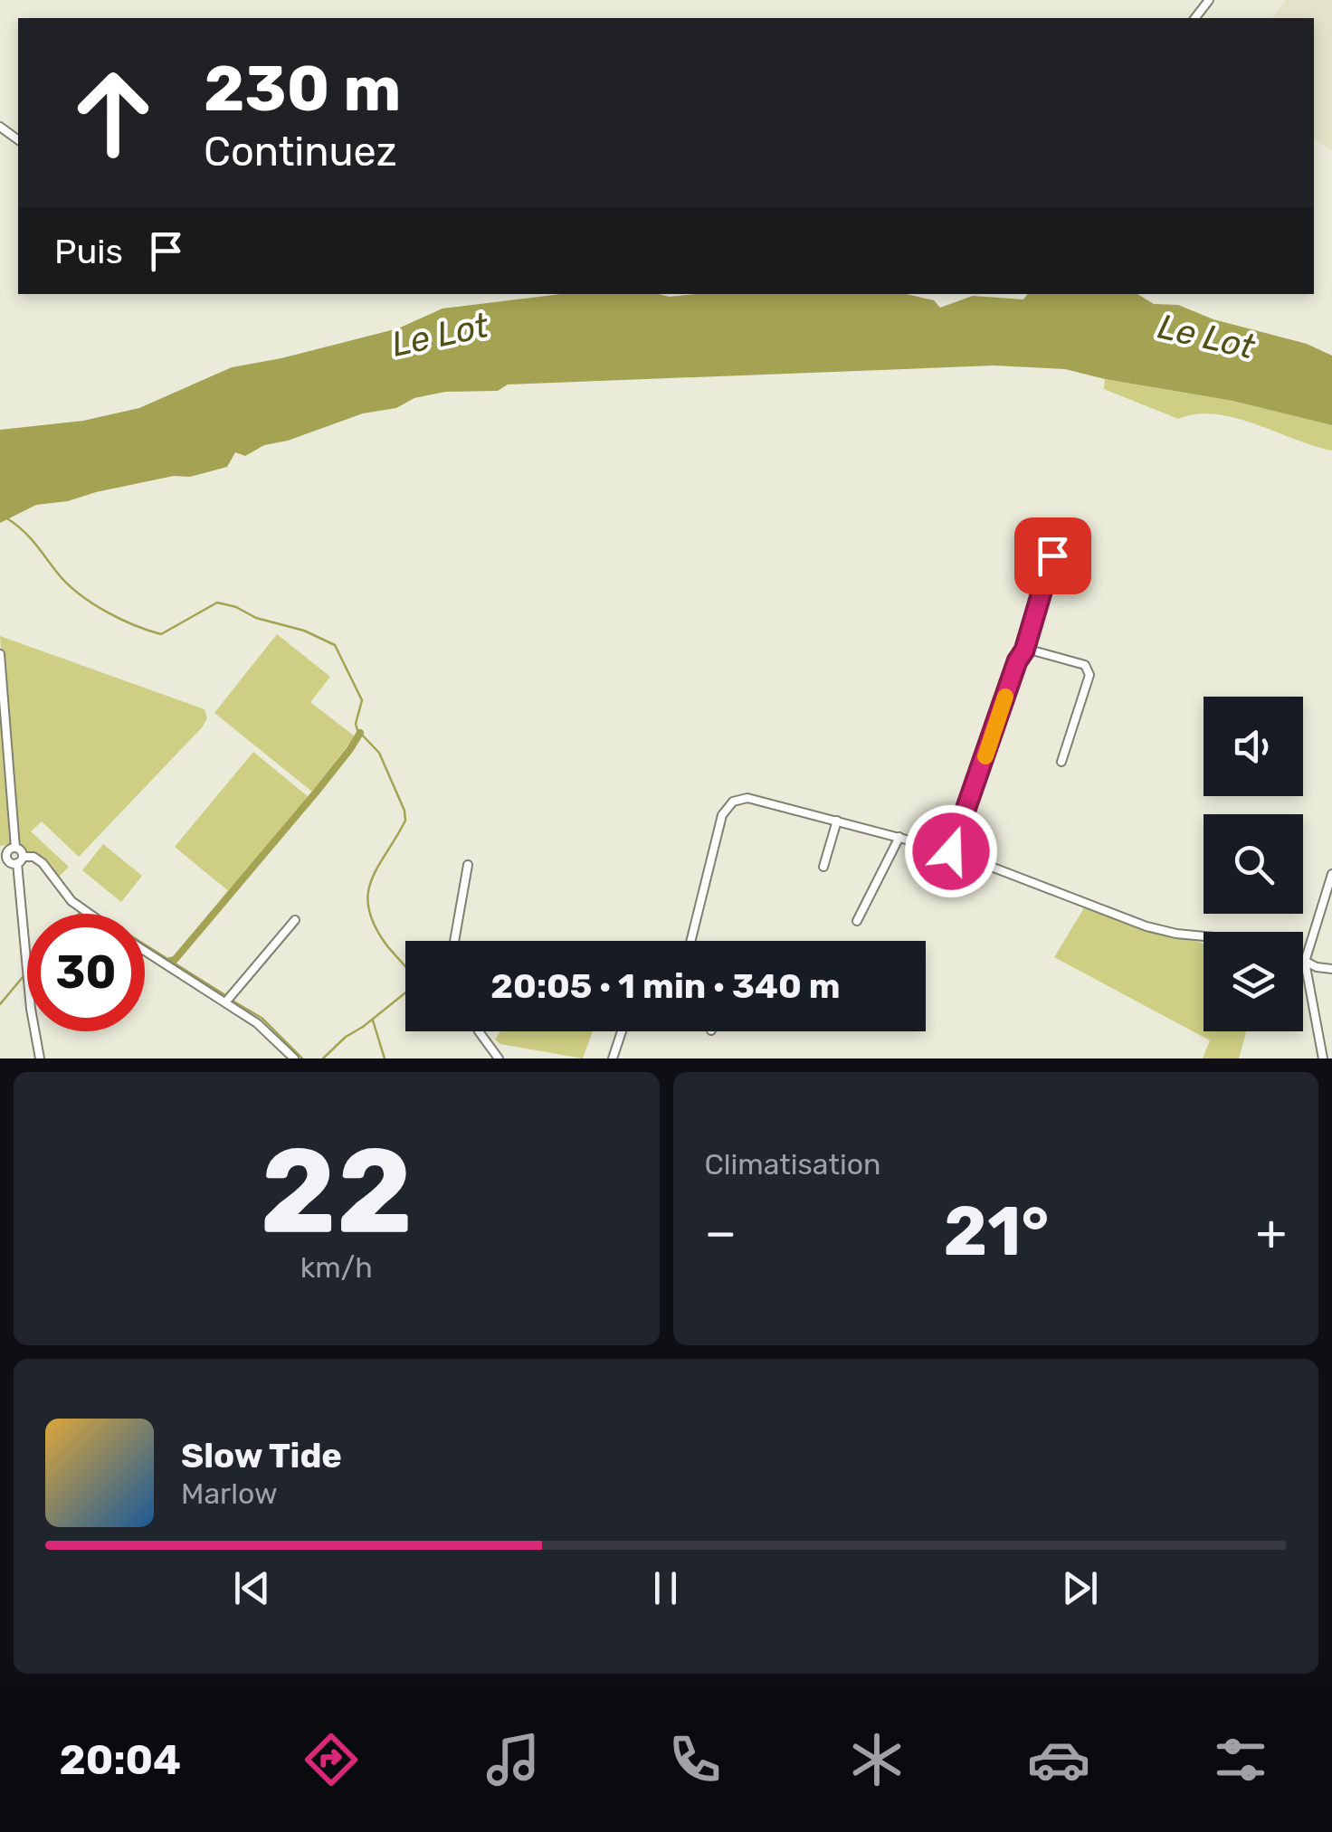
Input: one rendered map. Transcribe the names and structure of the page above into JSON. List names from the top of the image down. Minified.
{"water":["Le Lot"],"page":{"turn":["230 m","Continuez"],"then":"Puis","limit":"30","trip":"20:05 · 1 min · 340 m","tile":[["22","km/h"],"Climatisation"],"heat":["−","21°","+"],"song":["Slow Tide","Marlow"],"tabs":"20:04"}}
